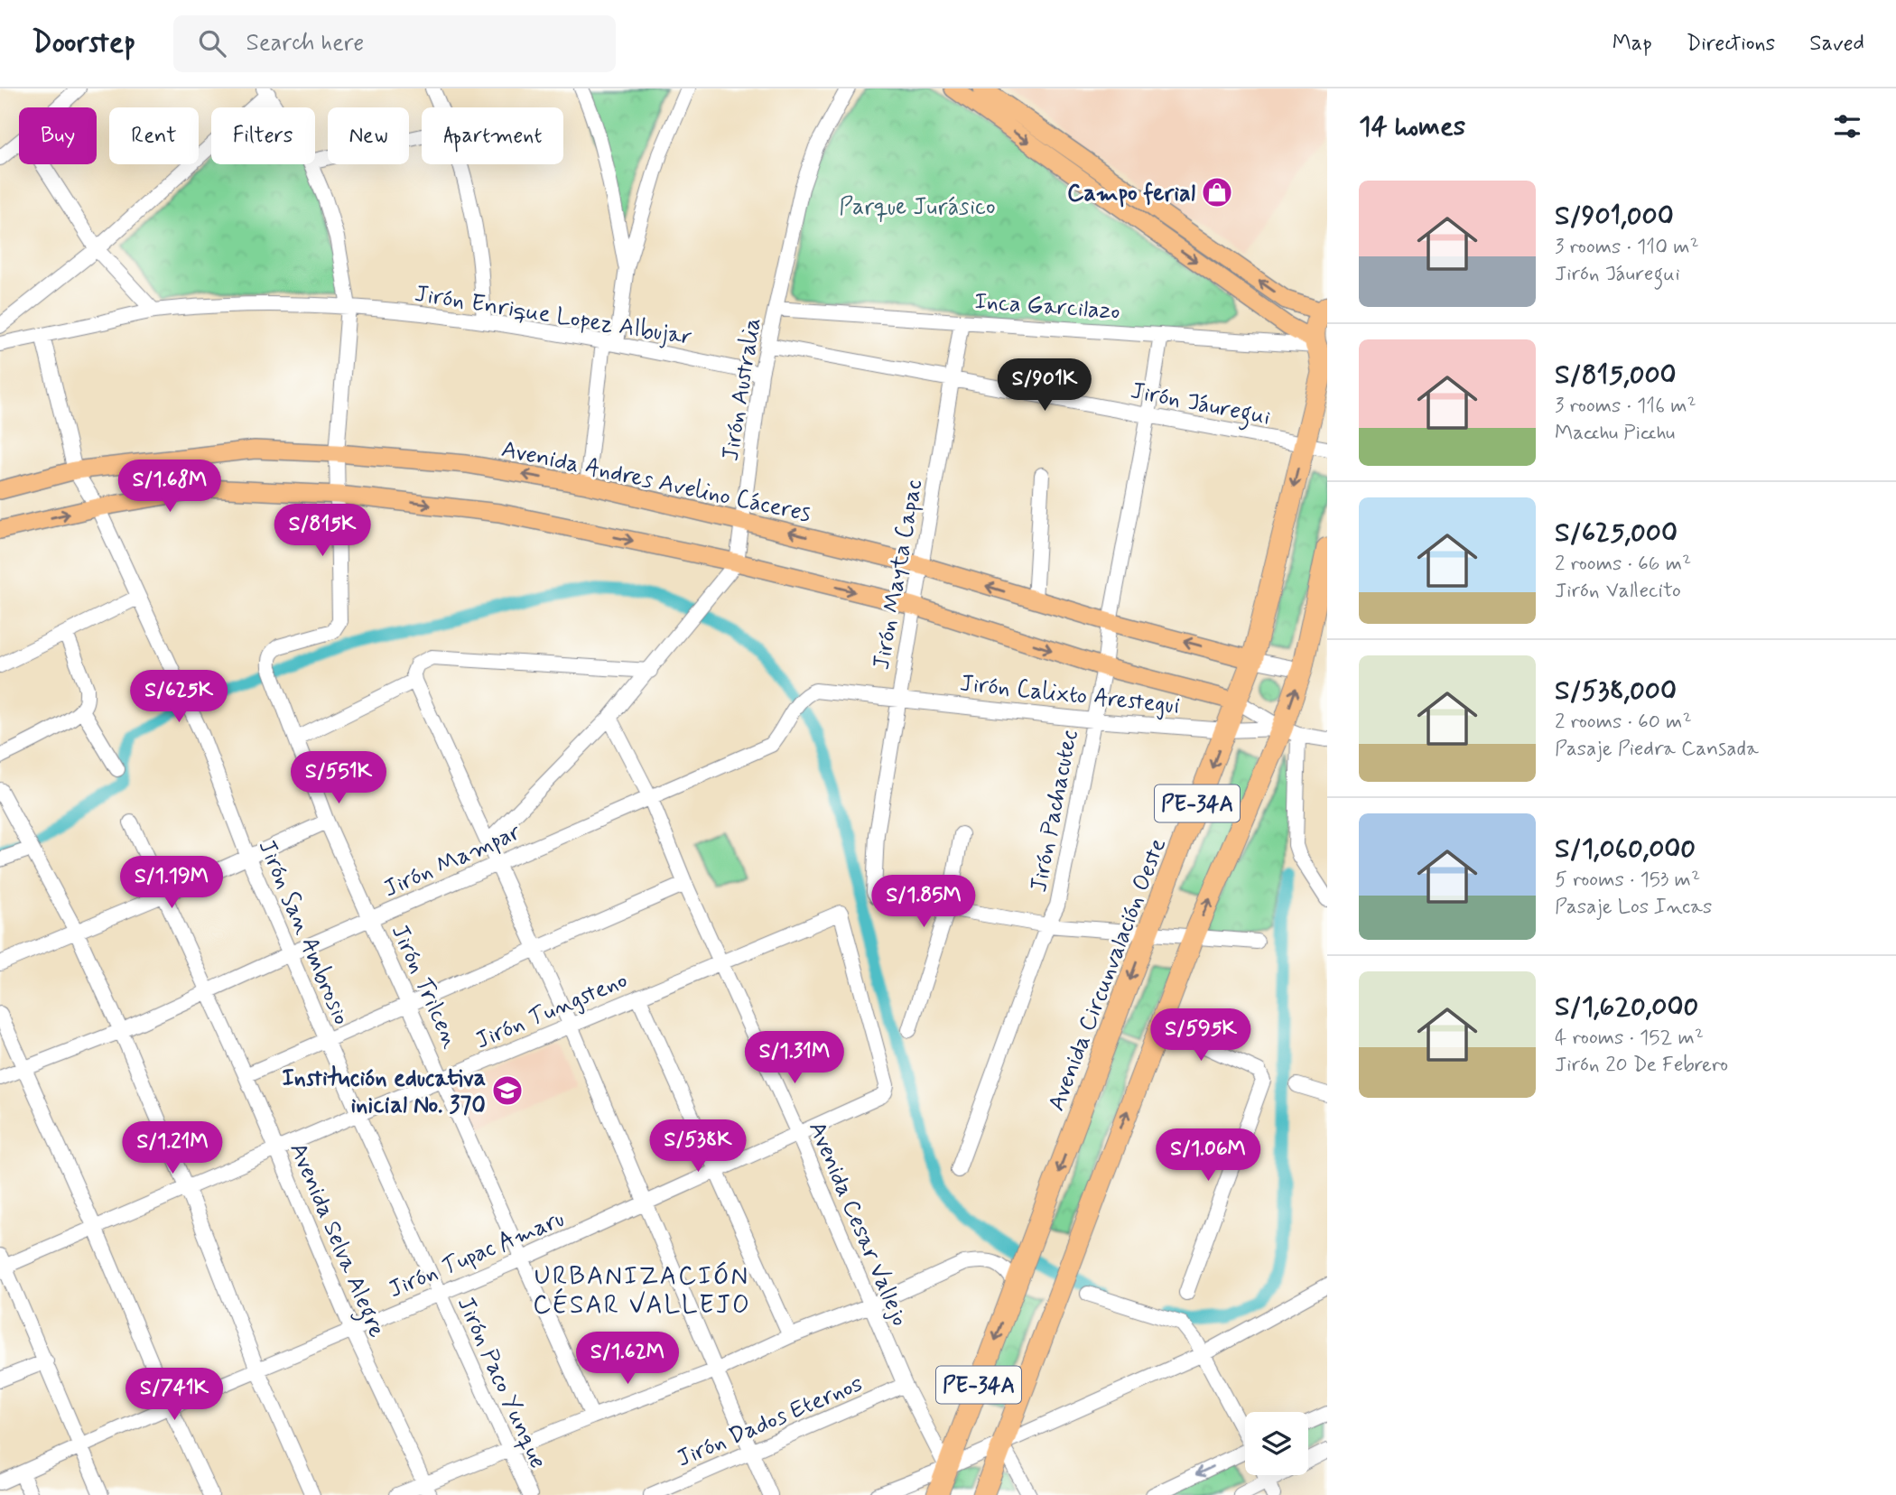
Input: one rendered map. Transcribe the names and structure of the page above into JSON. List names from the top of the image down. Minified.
{"streets":{"highway":["PE-34A","Avenida Circunvalación Oeste"],"main road":["Avenida Andres Avelino Cáceres"],"street":["Inca Garcilazo","Jirón Enrique Lopez Albujar","Jirón Australia","Jirón Jáuregui","Jirón Mayta Capac","Jirón Calixto Arestegui","Jirón Pachacutec","Jirón Mampar","Jirón San Ambrosio","Jirón Trilcen","Jirón Tungsteno","Avenida Cesar Vallejo","Avenida Selva Alegre","Jirón Tupac Amaru","Jirón Paco Yunque","Jirón Dados Eternos"]},"crossings":[["Inca Garcilazo","Jirón Australia"],["Inca Garcilazo","Jirón Mayta Capac"],["Inca Garcilazo","Jirón Pachacutec"],["Inca Garcilazo","Avenida Circunvalación Oeste"],["Jirón Enrique Lopez Albujar","Jirón Australia"],["Jirón Enrique Lopez Albujar","Jirón San Ambrosio"],["Jirón Australia","Jirón Jáuregui"],["Jirón Australia","Avenida Andres Avelino Cáceres"],["Jirón Australia","Avenida Cesar Vallejo"],["Jirón Jáuregui","Jirón Mayta Capac"],["Jirón Jáuregui","Jirón Pachacutec"],["Jirón Jáuregui","Avenida Circunvalación Oeste"],["Avenida Andres Avelino Cáceres","Jirón Mayta Capac"],["Avenida Andres Avelino Cáceres","Jirón Pachacutec"],["Avenida Andres Avelino Cáceres","Jirón San Ambrosio"],["Avenida Andres Avelino Cáceres","Avenida Circunvalación Oeste"],["Jirón Mayta Capac","Jirón Calixto Arestegui"],["Jirón Calixto Arestegui","PE-34A"],["Jirón Calixto Arestegui","Jirón Pachacutec"],["Jirón Calixto Arestegui","Jirón Mampar"],["Jirón Calixto Arestegui","Avenida Circunvalación Oeste"],["Jirón Mampar","Jirón San Ambrosio"],["Jirón Mampar","Jirón Trilcen"],["Jirón Mampar","Avenida Cesar Vallejo"],["Jirón Mampar","Avenida Selva Alegre"],["Jirón San Ambrosio","Jirón Tungsteno"],["Jirón San Ambrosio","Jirón Paco Yunque"],["Avenida Circunvalación Oeste","Avenida Cesar Vallejo"],["Jirón Trilcen","Jirón Tungsteno"],["Jirón Trilcen","Jirón Tupac Amaru"],["Jirón Tungsteno","Avenida Cesar Vallejo"],["Jirón Tungsteno","Avenida Selva Alegre"],["Jirón Tungsteno","Jirón Tupac Amaru"],["Jirón Tungsteno","Jirón Paco Yunque"],["Avenida Cesar Vallejo","Jirón Tupac Amaru"],["Avenida Cesar Vallejo","Jirón Dados Eternos"],["Avenida Selva Alegre","Jirón Tupac Amaru"],["Jirón Tupac Amaru","Jirón Paco Yunque"]],"districts":["URBANIZACIÓN CÉSAR VALLEJO"],"parks":["Parque Jurásico"],"places":{"shop":["Campo ferial"],"school or university":["Institución educativa inicial No. 370"]},"page":{"header":"Doorstep","search":"Search here","nav":["Map","Directions","Saved"],"heading":"14 homes","chip":["Buy","Rent","Filters","New","Apartment"],"list":[{"name":"S/901,000","note":"3 rooms · 110 m² · Jirón Jáuregui"},{"name":"S/815,000","note":"3 rooms · 116 m² · Macchu Picchu"},{"name":"S/625,000","note":"2 rooms · 66 m² · Jirón Vallecito"},{"name":"S/538,000","note":"2 rooms · 60 m² · Pasaje Piedra Cansada"},{"name":"S/1,060,000","note":"5 rooms · 153 m² · Pasaje Los Incas"},{"name":"S/1,620,000","note":"4 rooms · 152 m² · Jirón 20 De Febrero"}],"price":["S/901K","S/1.68M","S/815K","S/625K","S/551K","S/1.19M","S/1.85M","S/595K","S/1.31M","S/538K","S/1.21M","S/1.06M","S/1.62M","S/741K"]}}
